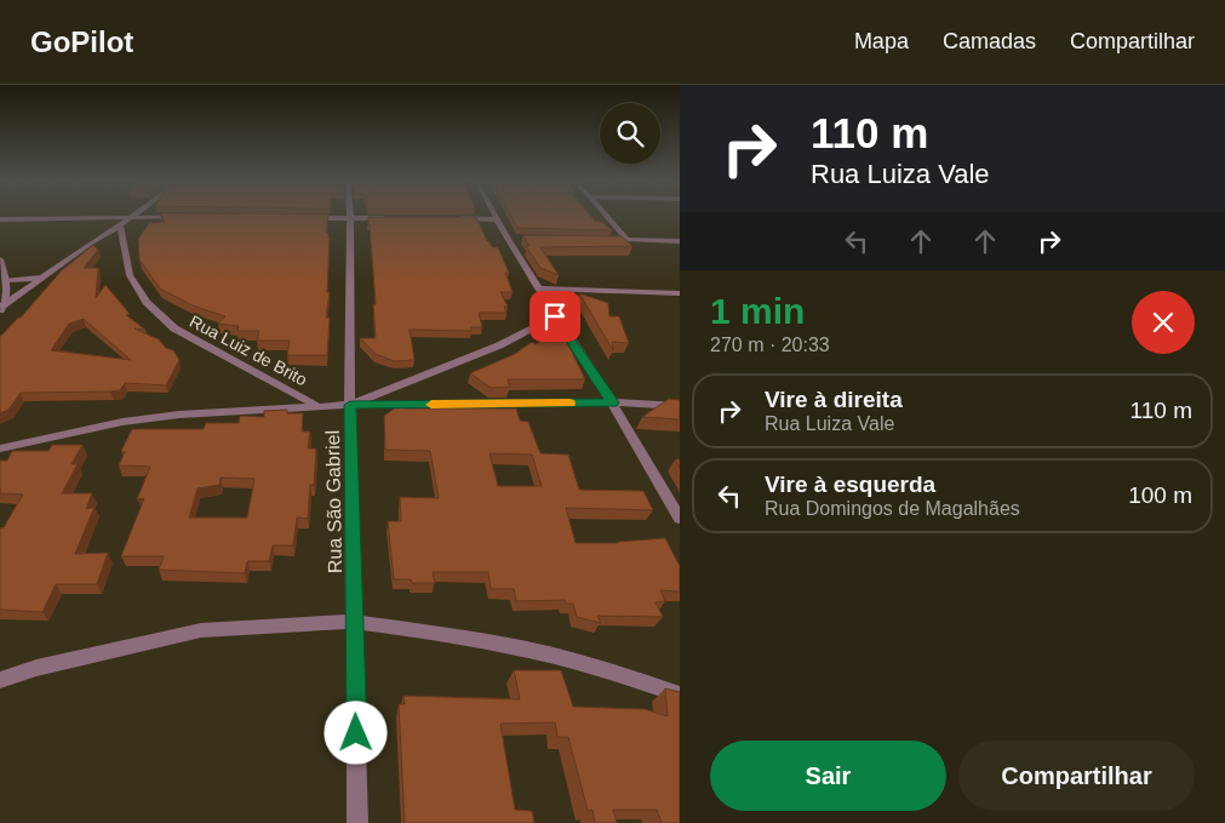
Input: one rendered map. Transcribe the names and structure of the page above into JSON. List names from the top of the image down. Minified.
{"streets":{"street":["Rua Luiz de Brito","Rua São Gabriel"]},"page":{"header":"GoPilot","nav":["Mapa","Camadas","Compartilhar"],"turn":["110 m","Rua Luiza Vale"],"heading":["1 min","270 m · 20:33"],"list":[{"name":"Vire à direita","note":"Rua Luiza Vale","value":"110 m"},{"name":"Vire à esquerda","note":"Rua Domingos de Magalhães","value":"100 m"}],"buttons":["Sair","Compartilhar"]}}
